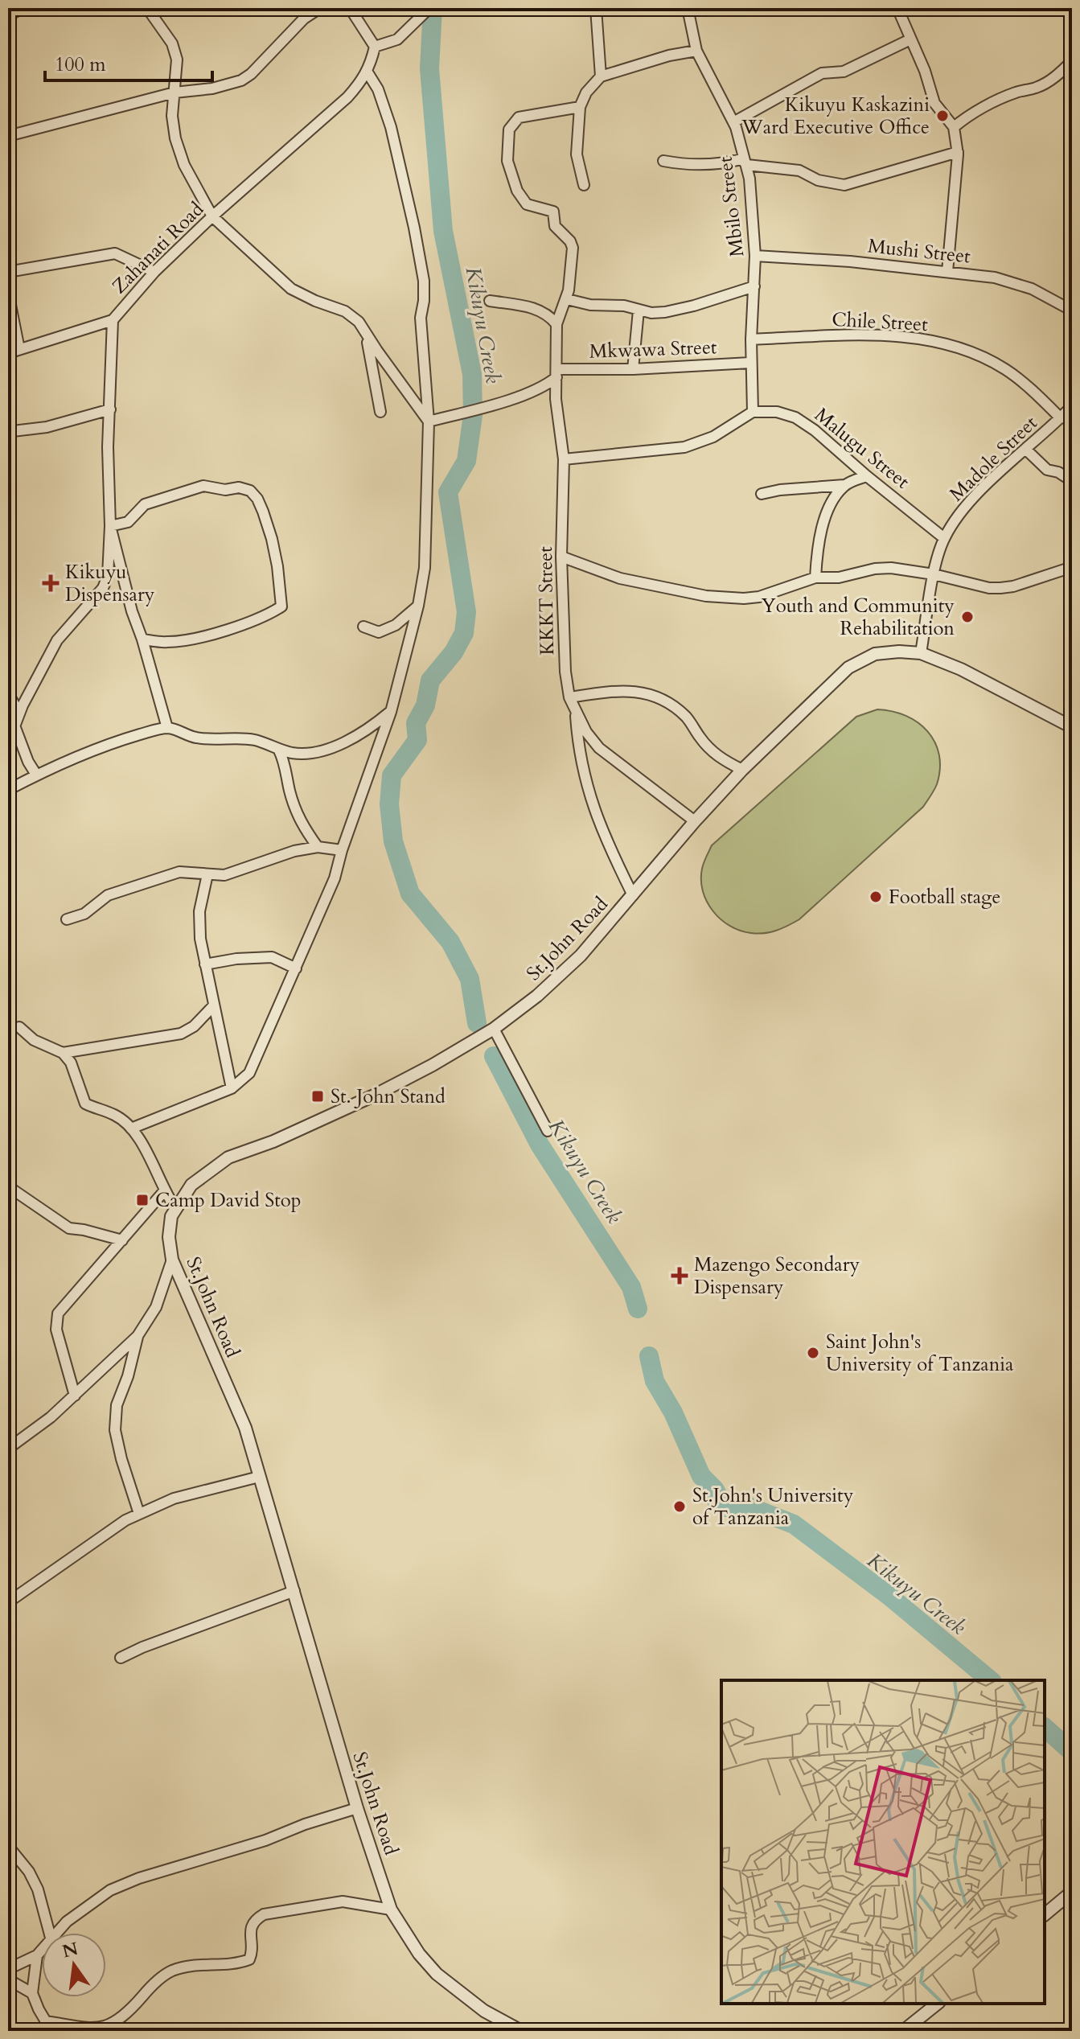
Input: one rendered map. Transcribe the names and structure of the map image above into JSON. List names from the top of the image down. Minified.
{"streets":{"street":["Mbilo Street","Zahanati Road","Mushi Street","Chile Street","Mkwawa Street","Malugu Street","Madole Street","KKKT Street","St.John Road"]},"crossings":[["Mbilo Street","Mushi Street"],["Mbilo Street","Chile Street"],["Mbilo Street","Mkwawa Street"],["Mbilo Street","Malugu Street"],["Chile Street","Madole Street"],["Mkwawa Street","KKKT Street"],["Malugu Street","Madole Street"],["Madole Street","St.John Road"],["KKKT Street","St.John Road"]],"water":["Kikuyu Creek"],"places":{"other":["Kikuyu Kaskazini Ward Executive Office","Youth and Community Rehabilitation","Football stage","Saint John's University of Tanzania","St.John's University of Tanzania"],"health":["Kikuyu Dispensary","Mazengo Secondary Dispensary"],"transit":["St. John Stand","Camp David Stop"]},"scale_bar":"100 m","north":"top"}
